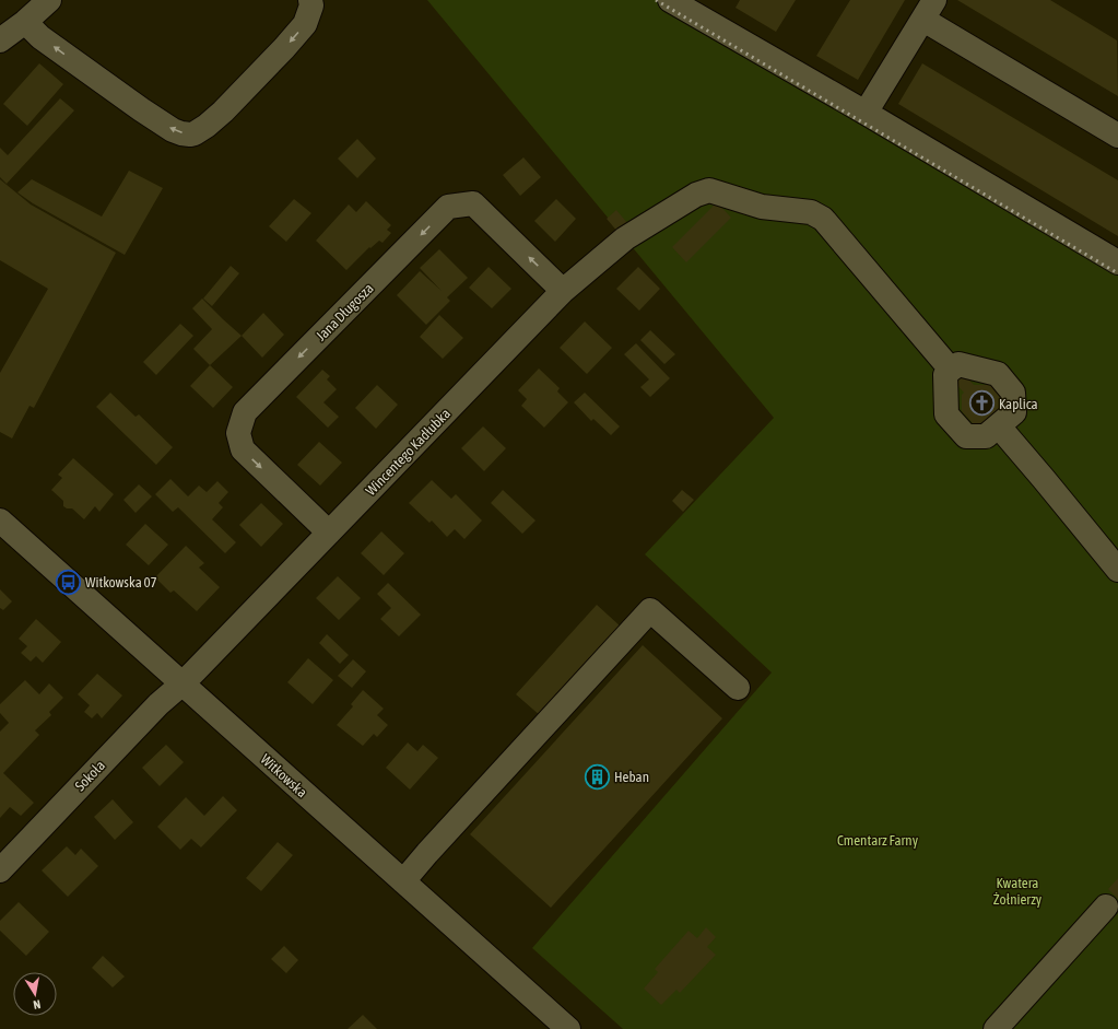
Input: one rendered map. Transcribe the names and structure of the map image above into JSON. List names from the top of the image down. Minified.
{"streets":{"street":["Jana Długosza","Wincentego Kadłubka","Sokoła","Witkowska"]},"crossings":[["Jana Długosza","Wincentego Kadłubka"],["Wincentego Kadłubka","Sokoła"],["Wincentego Kadłubka","Witkowska"],["Sokoła","Witkowska"]],"parks":["Cmentarz Farny","Kwatera Żołnierzy"],"places":{"church":["Kaplica"],"bus stop":["Witkowska 07"],"building":["Heban"]},"north":"bottom"}
